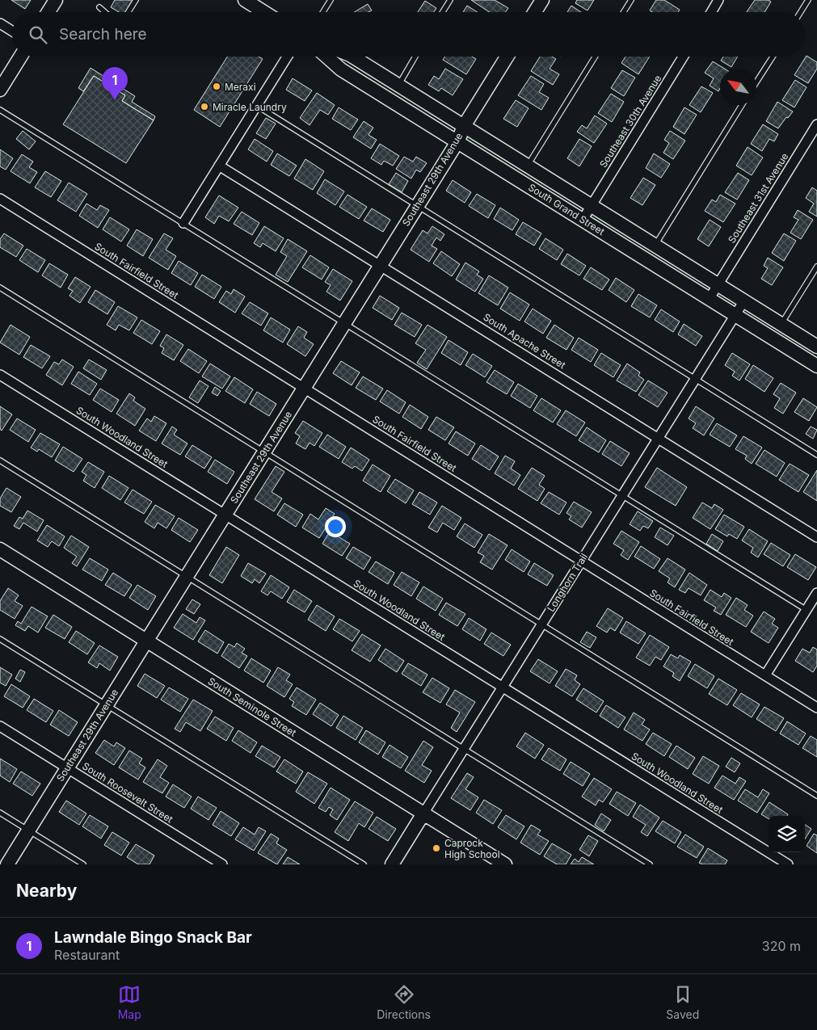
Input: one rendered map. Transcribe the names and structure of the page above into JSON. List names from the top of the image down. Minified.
{"streets":{"street":["Southeast 30th Avenue","Southeast 29th Avenue","Southeast 31st Avenue","South Grand Street","South Fairfield Street","South Apache Street","South Woodland Street","Longhorn Trail","South Seminole Street","South Roosevelt Street"]},"crossings":[["Southeast 30th Avenue","South Grand Street"],["Southeast 29th Avenue","South Grand Street"],["Southeast 29th Avenue","South Fairfield Street"],["Southeast 29th Avenue","South Apache Street"],["Southeast 29th Avenue","South Woodland Street"],["Southeast 29th Avenue","South Seminole Street"],["Southeast 29th Avenue","South Roosevelt Street"],["Southeast 31st Avenue","South Grand Street"],["South Grand Street","Longhorn Trail"],["South Fairfield Street","Longhorn Trail"],["South Apache Street","Longhorn Trail"],["South Woodland Street","Longhorn Trail"],["Longhorn Trail","South Seminole Street"]],"places":["Meraxi","Miracle Laundry","Caprock High School"],"north":"top left","page":{"search":"Search here","pins":"1","heading":"Nearby","list":[{"mark":"1","name":"Lawndale Bingo Snack Bar","note":"Restaurant","value":"320 m"}],"nav":["Map","Directions","Saved"]}}
